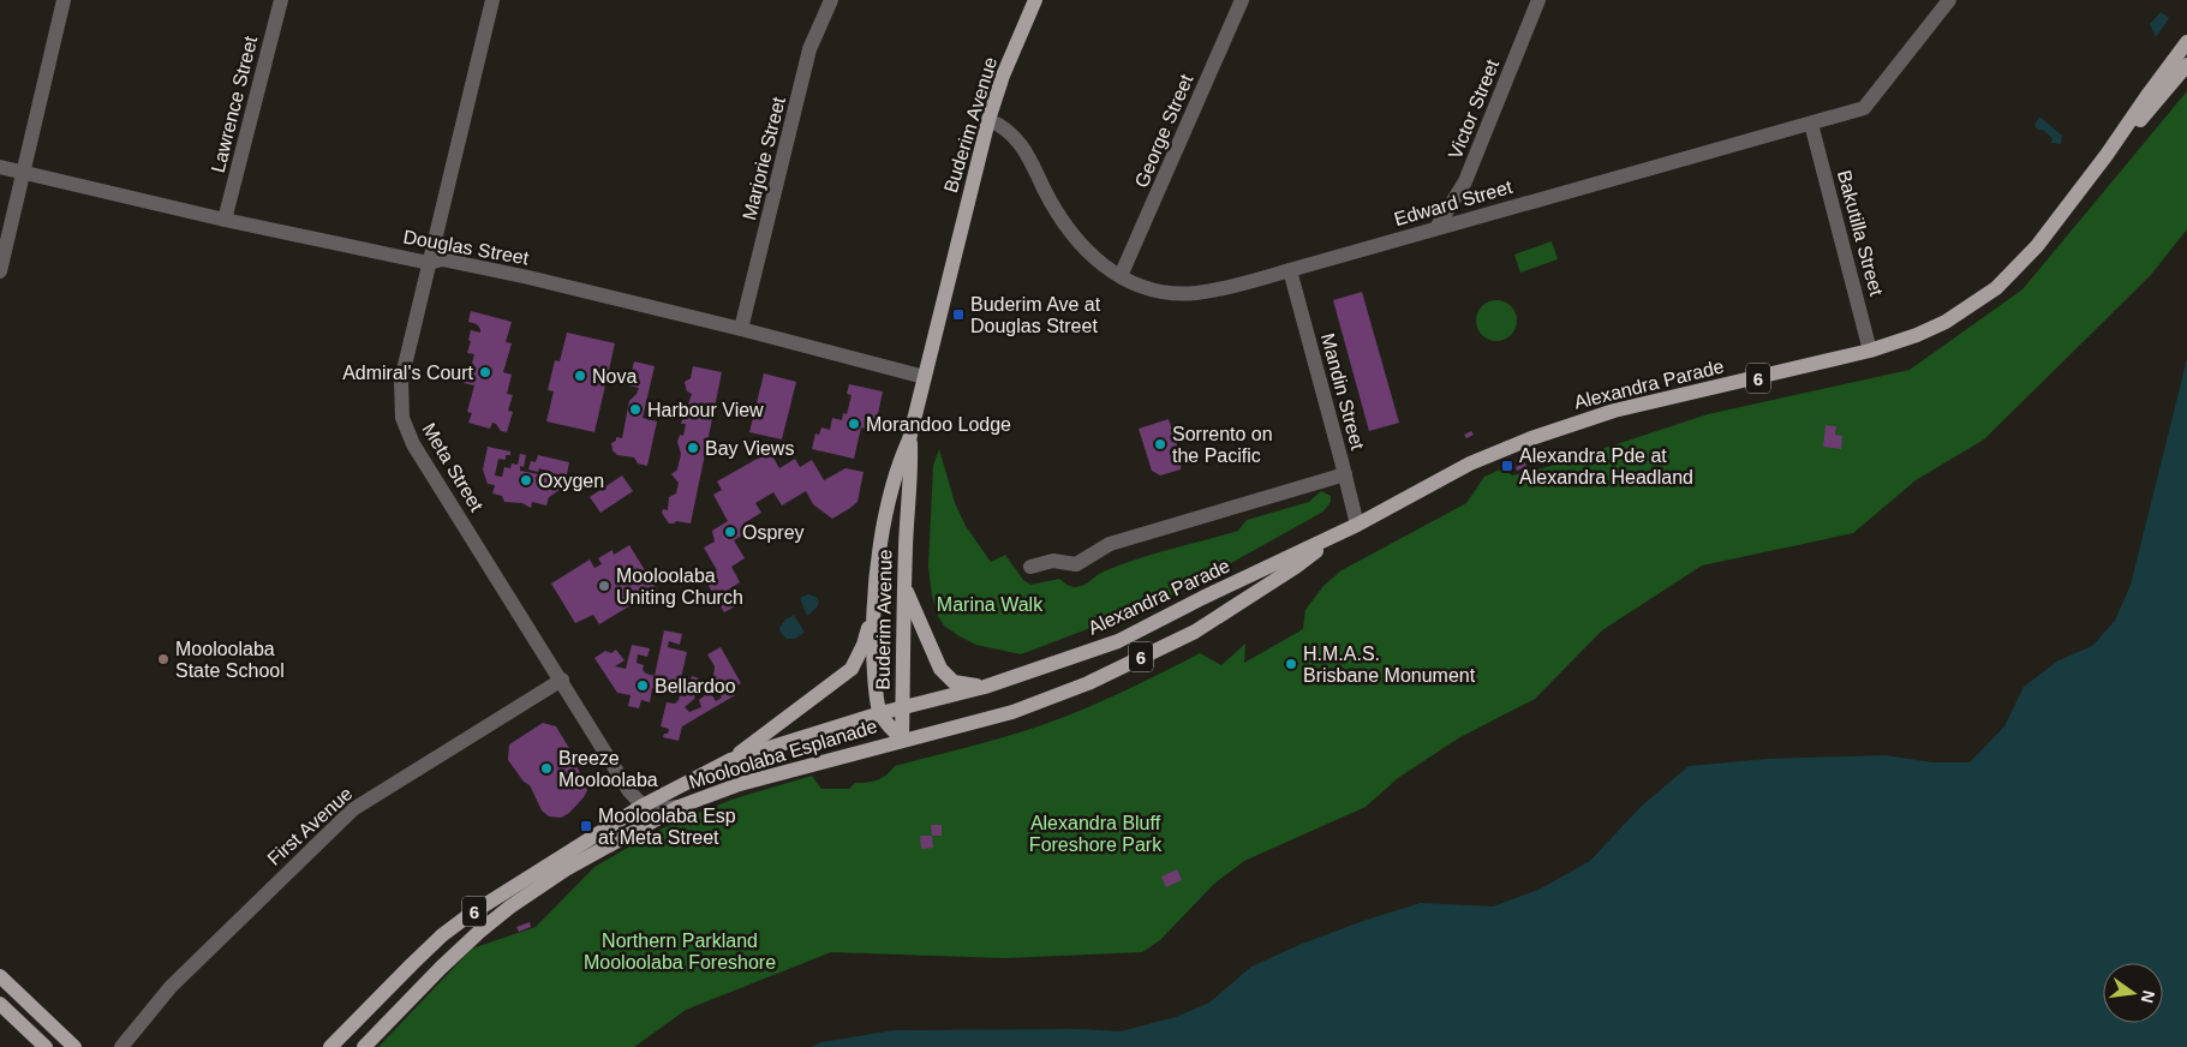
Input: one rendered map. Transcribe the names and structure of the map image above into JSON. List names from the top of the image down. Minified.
{"streets":{"main road":["Buderim Avenue","6","Alexandra Parade","Mooloolaba Esplanade"],"street":["Lawrence Street","Victor Street","George Street","Marjorie Street","Edward Street","Bakutilla Street","Douglas Street","Mandin Street","Meta Street","First Avenue"]},"crossings":[["Lawrence Street","Douglas Street"],["Victor Street","Edward Street"],["Buderim Avenue","Edward Street"],["Buderim Avenue","Douglas Street"],["Buderim Avenue","Alexandra Parade"],["Buderim Avenue","Mooloolaba Esplanade"],["George Street","Edward Street"],["Marjorie Street","Douglas Street"],["Edward Street","Bakutilla Street"],["Edward Street","Mandin Street"],["Bakutilla Street","Alexandra Parade"],["Douglas Street","Meta Street"],["Alexandra Parade","Mandin Street"],["Alexandra Parade","Mooloolaba Esplanade"],["Meta Street","Mooloolaba Esplanade"],["Meta Street","First Avenue"]],"parks":["Marina Walk","Alexandra Bluff Foreshore Park","Northern Parkland Mooloolaba Foreshore"],"places":{"transit":["Buderim Ave at Douglas Street","Alexandra Pde at Alexandra Headland","Mooloolaba Esp at Meta Street"],"other":["Admiral's Court","Nova","Harbour View","Morandoo Lodge","Sorrento on the Pacific","Bay Views","Oxygen","Osprey","Mooloolaba Uniting Church","Mooloolaba State School","H.M.A.S. Brisbane Monument","Bellardoo","Breeze Mooloolaba"]},"north":"right"}
